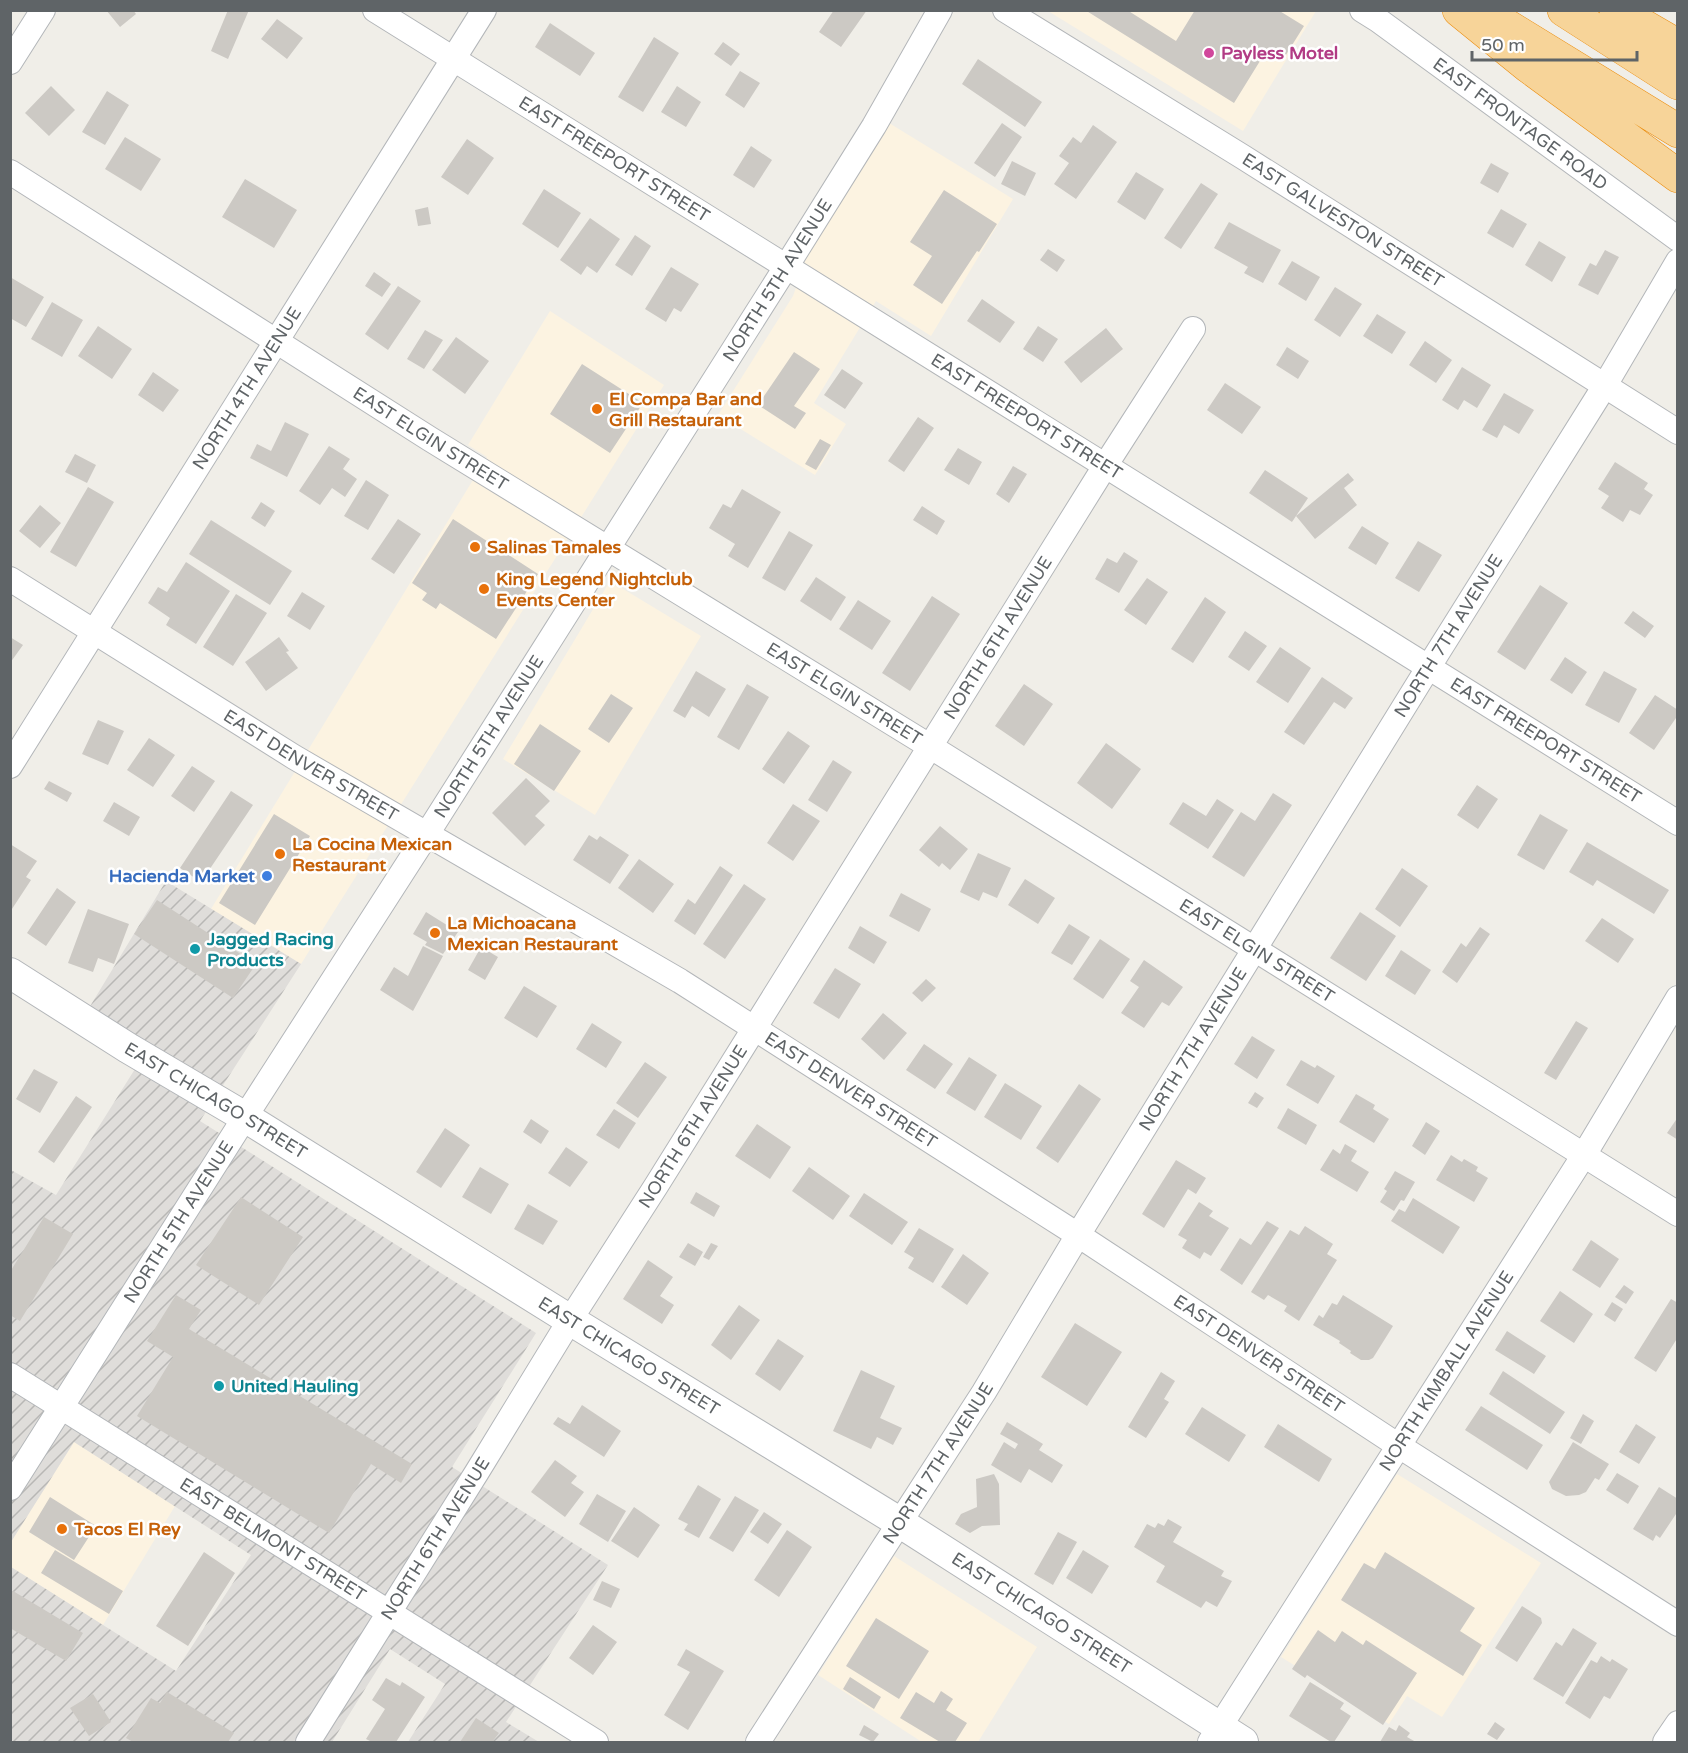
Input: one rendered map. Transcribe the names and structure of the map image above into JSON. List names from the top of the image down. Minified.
{"streets":{"street":["EAST FRONTAGE ROAD","EAST FREEPORT STREET","EAST GALVESTON STREET","NORTH 5TH AVENUE","NORTH 4TH AVENUE","EAST ELGIN STREET","NORTH 7TH AVENUE","NORTH 6TH AVENUE","EAST DENVER STREET","EAST CHICAGO STREET","NORTH KIMBALL AVENUE","EAST BELMONT STREET"]},"crossings":[["EAST FREEPORT STREET","NORTH 5TH AVENUE"],["EAST FREEPORT STREET","NORTH 4TH AVENUE"],["EAST FREEPORT STREET","NORTH 7TH AVENUE"],["EAST FREEPORT STREET","NORTH 6TH AVENUE"],["EAST GALVESTON STREET","NORTH 7TH AVENUE"],["NORTH 5TH AVENUE","EAST ELGIN STREET"],["NORTH 5TH AVENUE","EAST DENVER STREET"],["NORTH 5TH AVENUE","EAST CHICAGO STREET"],["NORTH 5TH AVENUE","EAST BELMONT STREET"],["NORTH 4TH AVENUE","EAST ELGIN STREET"],["NORTH 4TH AVENUE","EAST DENVER STREET"],["EAST ELGIN STREET","NORTH 7TH AVENUE"],["EAST ELGIN STREET","NORTH 6TH AVENUE"],["EAST ELGIN STREET","NORTH KIMBALL AVENUE"],["NORTH 7TH AVENUE","EAST DENVER STREET"],["NORTH 7TH AVENUE","EAST CHICAGO STREET"],["NORTH 6TH AVENUE","EAST DENVER STREET"],["NORTH 6TH AVENUE","EAST CHICAGO STREET"],["NORTH 6TH AVENUE","EAST BELMONT STREET"],["EAST DENVER STREET","NORTH KIMBALL AVENUE"],["EAST CHICAGO STREET","NORTH KIMBALL AVENUE"]],"places":["Payless Motel","El Compa Bar and Grill Restaurant","Salinas Tamales","King Legend Nightclub Events Center","La Cocina Mexican Restaurant","Hacienda Market","La Michoacana Mexican Restaurant","Jagged Racing Products","United Hauling","Tacos El Rey"],"scale_bar":"50 m"}
